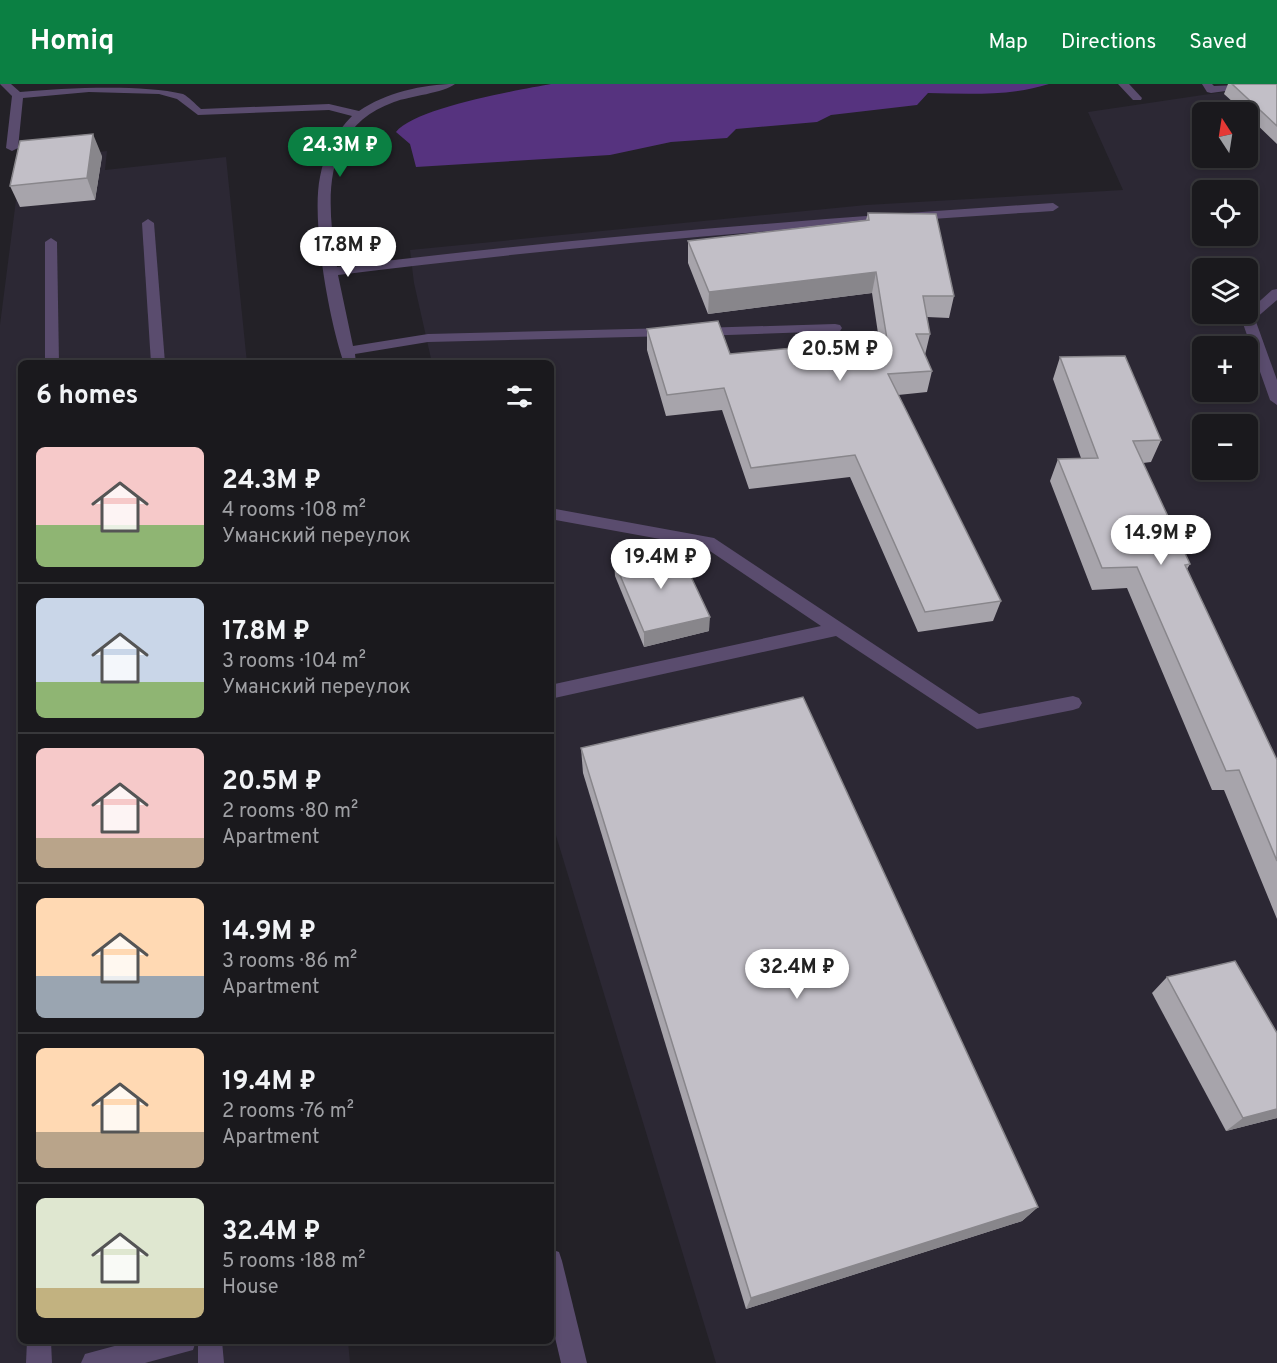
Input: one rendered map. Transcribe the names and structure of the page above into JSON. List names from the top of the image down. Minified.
{"north":"top","page":{"header":"Homiq","nav":["Map","Directions","Saved"],"map_buttons":["+","−"],"price":["24.3M ₽","17.8M ₽","20.5M ₽","14.9M ₽","19.4M ₽","32.4M ₽"],"heading":"6 homes","list":[{"name":"24.3M ₽","note":"4 rooms · 108 m² · Уманский переулок"},{"name":"17.8M ₽","note":"3 rooms · 104 m² · Уманский переулок"},{"name":"20.5M ₽","note":"2 rooms · 80 m² · Apartment"},{"name":"14.9M ₽","note":"3 rooms · 86 m² · Apartment"},{"name":"19.4M ₽","note":"2 rooms · 76 m² · Apartment"},{"name":"32.4M ₽","note":"5 rooms · 188 m² · House"}]}}
